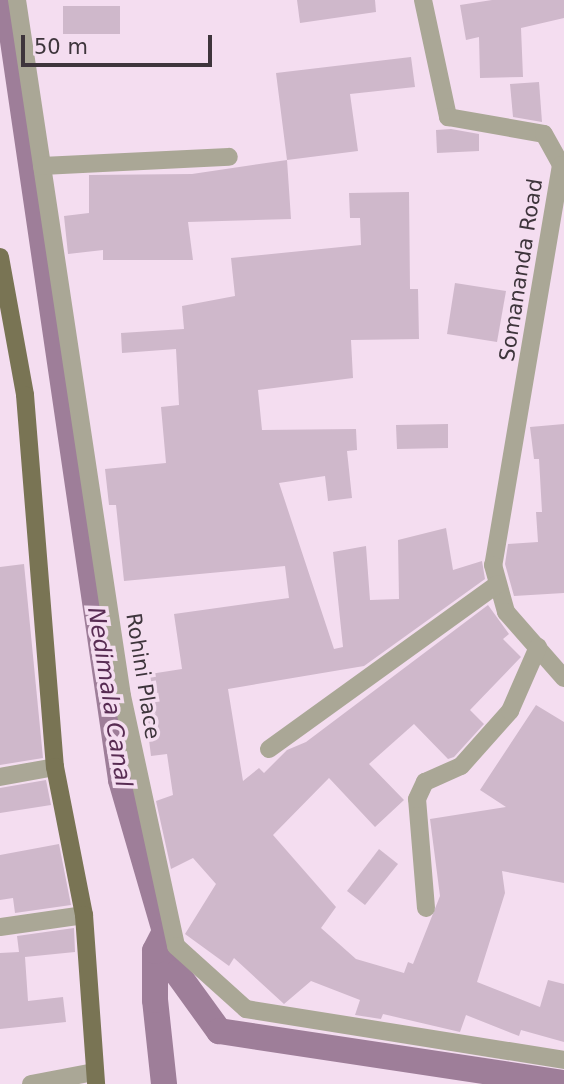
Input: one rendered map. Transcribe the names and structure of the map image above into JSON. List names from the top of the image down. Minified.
{"streets":{"street":["Somananda Road","Rohini Place"]},"water":["Nedimala Canal"],"scale_bar":"50 m"}
